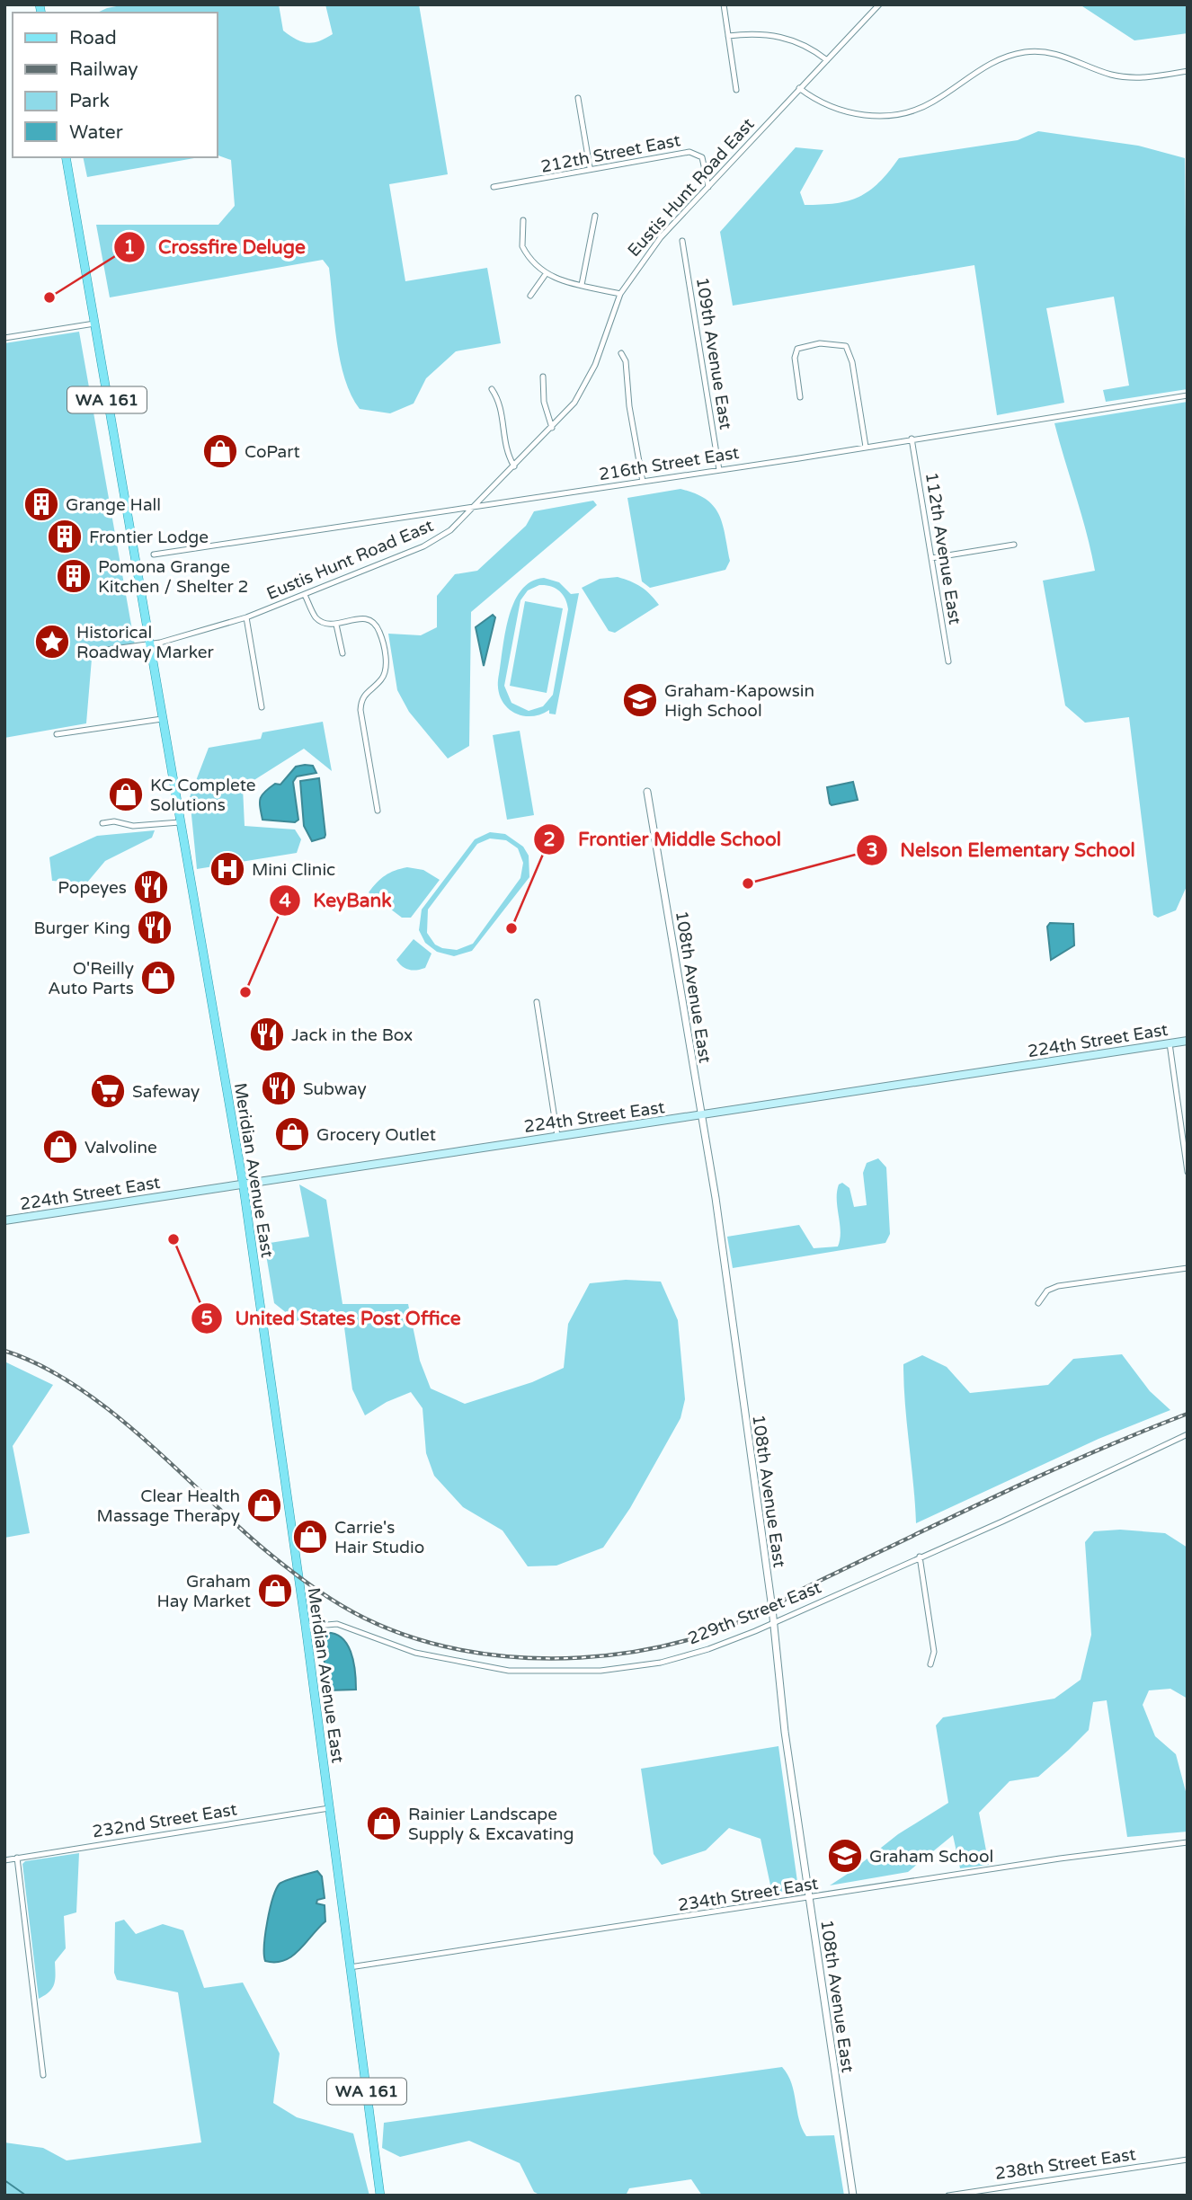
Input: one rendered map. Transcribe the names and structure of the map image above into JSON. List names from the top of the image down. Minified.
{"streets":{"main road":["WA 161","224th Street East","Meridian Avenue East"],"street":["212th Street East","Eustis Hunt Road East","109th Avenue East","216th Street East","112th Avenue East","108th Avenue East","229th Street East","232nd Street East","234th Street East","238th Street East"]},"crossings":[["212th Street East","Eustis Hunt Road East"],["Eustis Hunt Road East","216th Street East"],["Eustis Hunt Road East","Meridian Avenue East"],["109th Avenue East","216th Street East"],["216th Street East","112th Avenue East"],["108th Avenue East","224th Street East"],["108th Avenue East","229th Street East"],["108th Avenue East","234th Street East"],["224th Street East","Meridian Avenue East"],["Meridian Avenue East","229th Street East"],["Meridian Avenue East","232nd Street East"],["Meridian Avenue East","234th Street East"]],"places":{"other":["Crossfire Deluge","Nelson Elementary School","Frontier Middle School","KeyBank","United States Post Office"],"shop":["CoPart","KC Complete Solutions","O'Reilly Auto Parts","Grocery Outlet","Valvoline","Clear Health Massage Therapy","Carrie's Hair Studio","Graham Hay Market","Rainier Landscape Supply & Excavating"],"building":["Grange Hall","Frontier Lodge","Pomona Grange Kitchen / Shelter 2"],"place":["Historical Roadway Marker"],"school or university":["Graham-Kapowsin High School","Graham School"],"hospital":["Mini Clinic"],"restaurant":["Popeyes","Burger King","Jack in the Box","Subway"],"supermarket":["Safeway"]},"legend":["Road","Railway","Park","Water"]}
